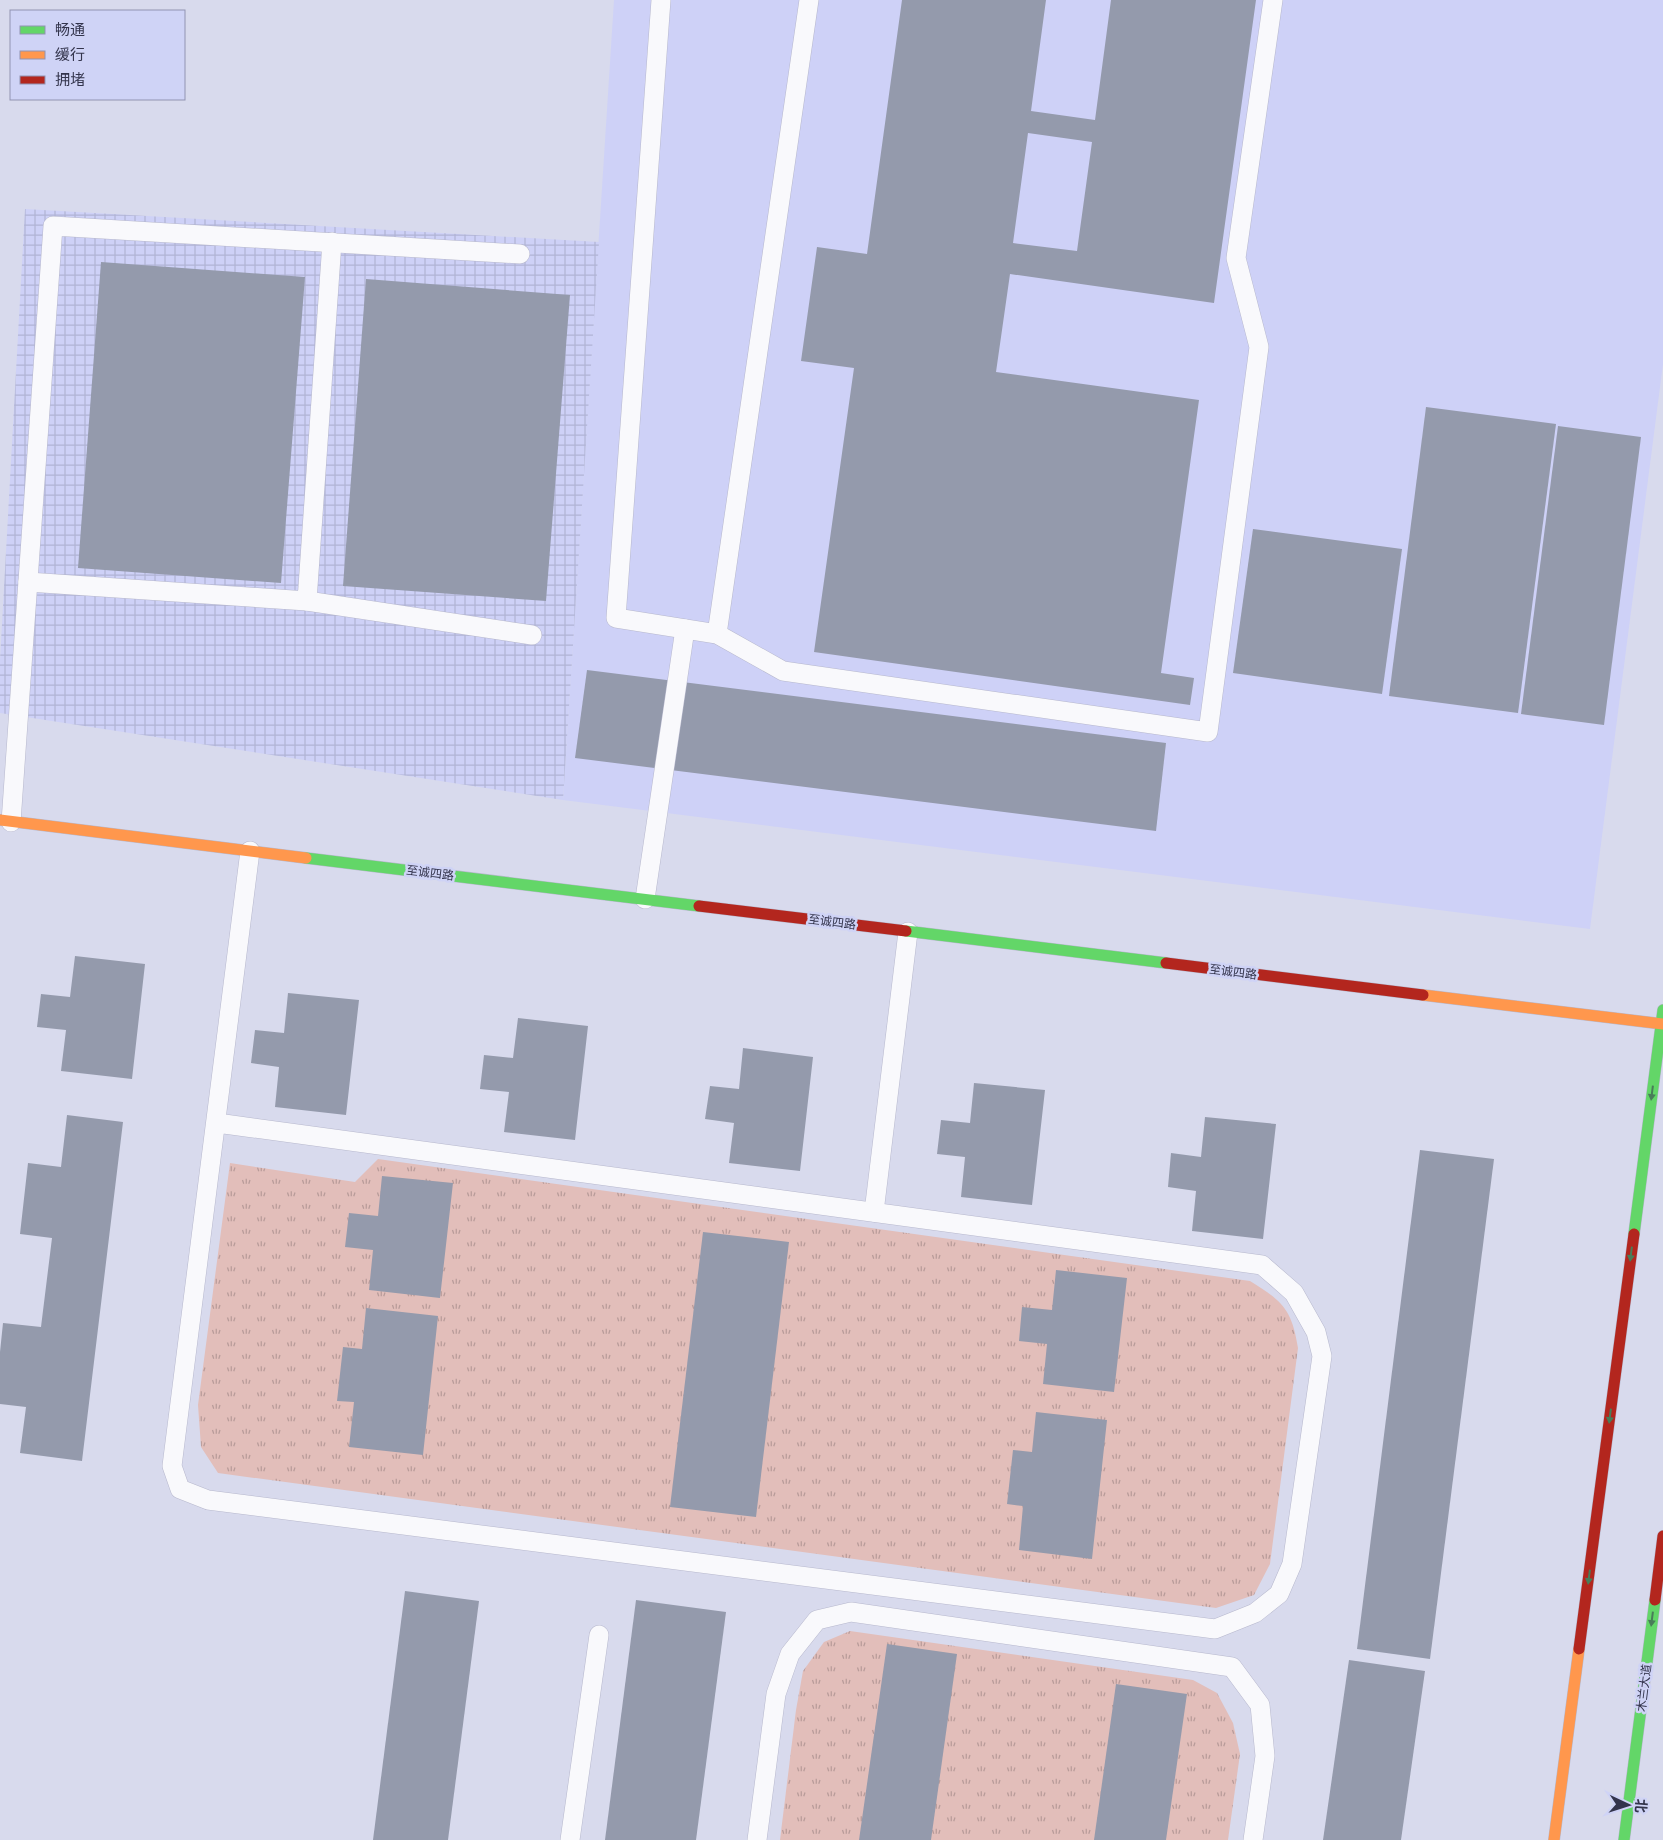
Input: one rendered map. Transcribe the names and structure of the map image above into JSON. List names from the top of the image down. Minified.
{"streets":{"main road":["至诚四路","木兰大道"]},"legend":["畅通","缓行","拥堵"],"north":"right"}
